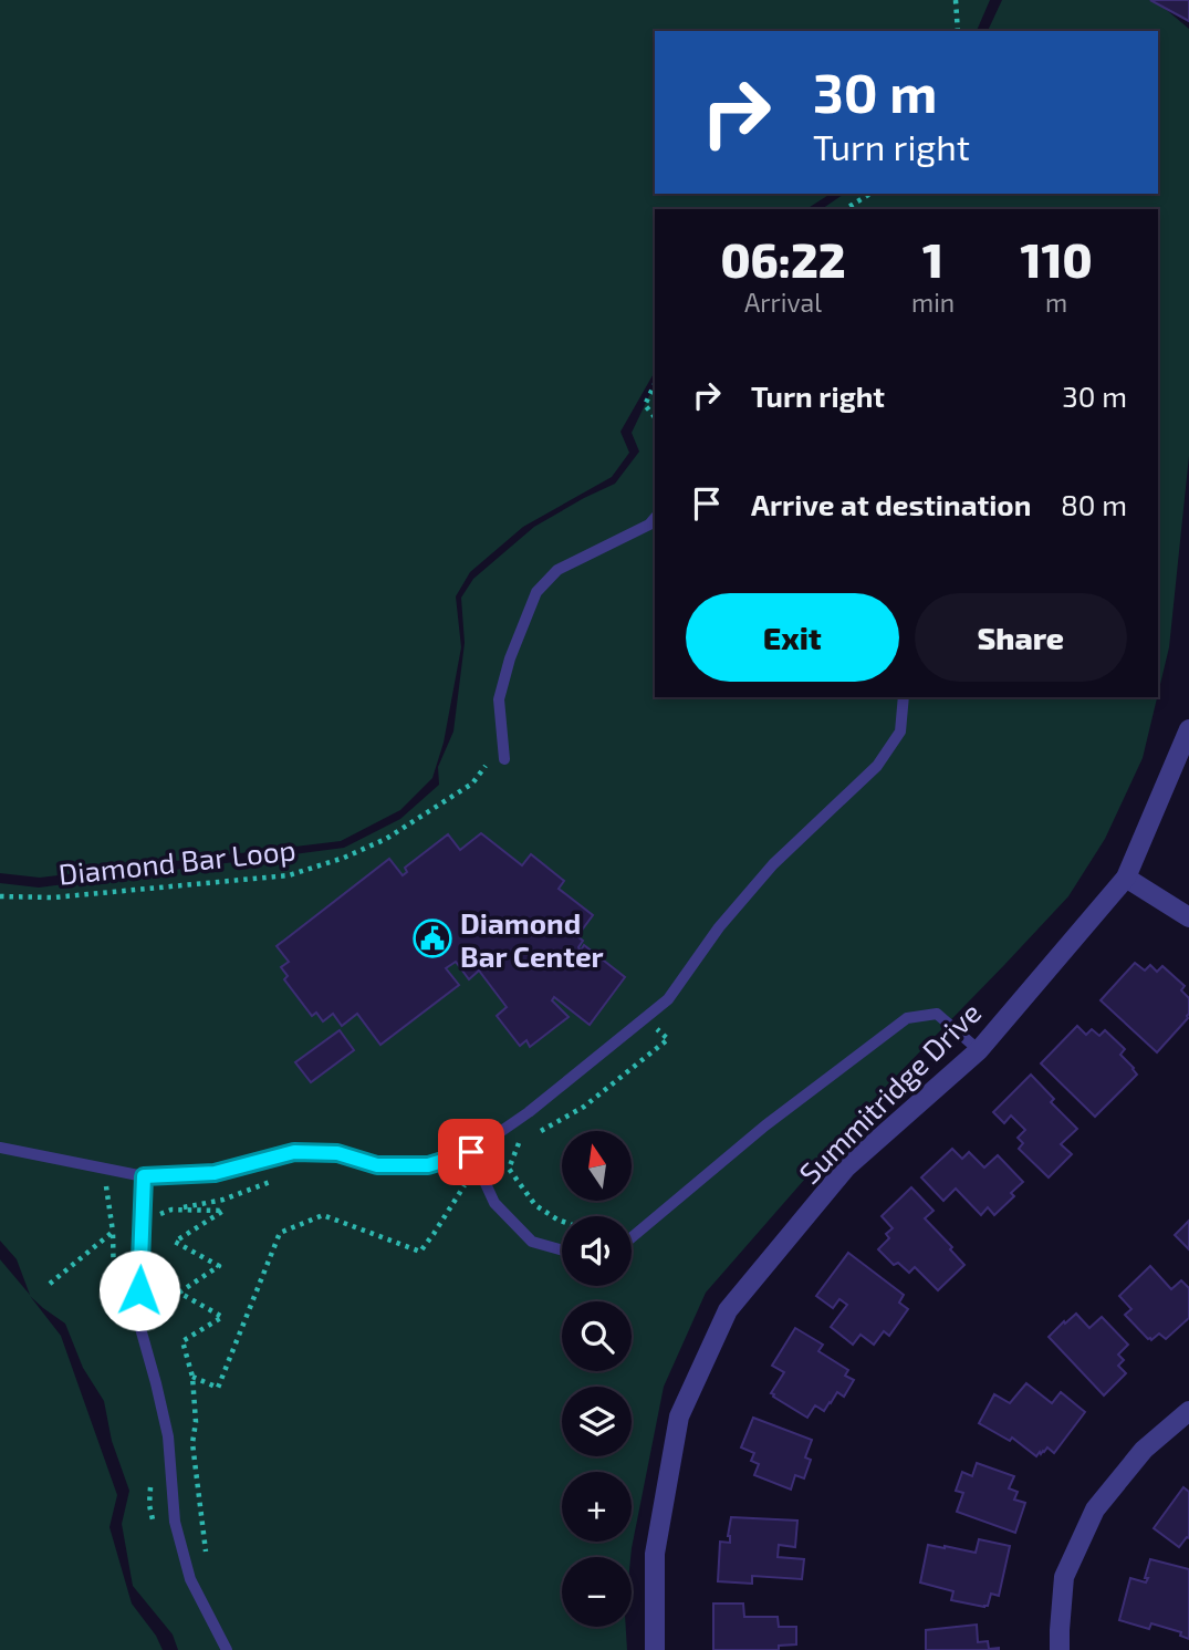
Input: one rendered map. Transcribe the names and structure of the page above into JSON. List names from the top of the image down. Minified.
{"streets":{"street":["Summitridge Drive"],"path":["Diamond Bar Loop"]},"places":{"public building":["Diamond Bar Center"]},"north":"top","page":{"turn":["30 m","Turn right"],"eta":["06:22","Arrival","1","min","110","m"],"list":[{"name":"Turn right","value":"30 m"},{"name":"Arrive at destination","value":"80 m"}],"buttons":["Exit","Share"],"map_buttons":["+","−"]}}
